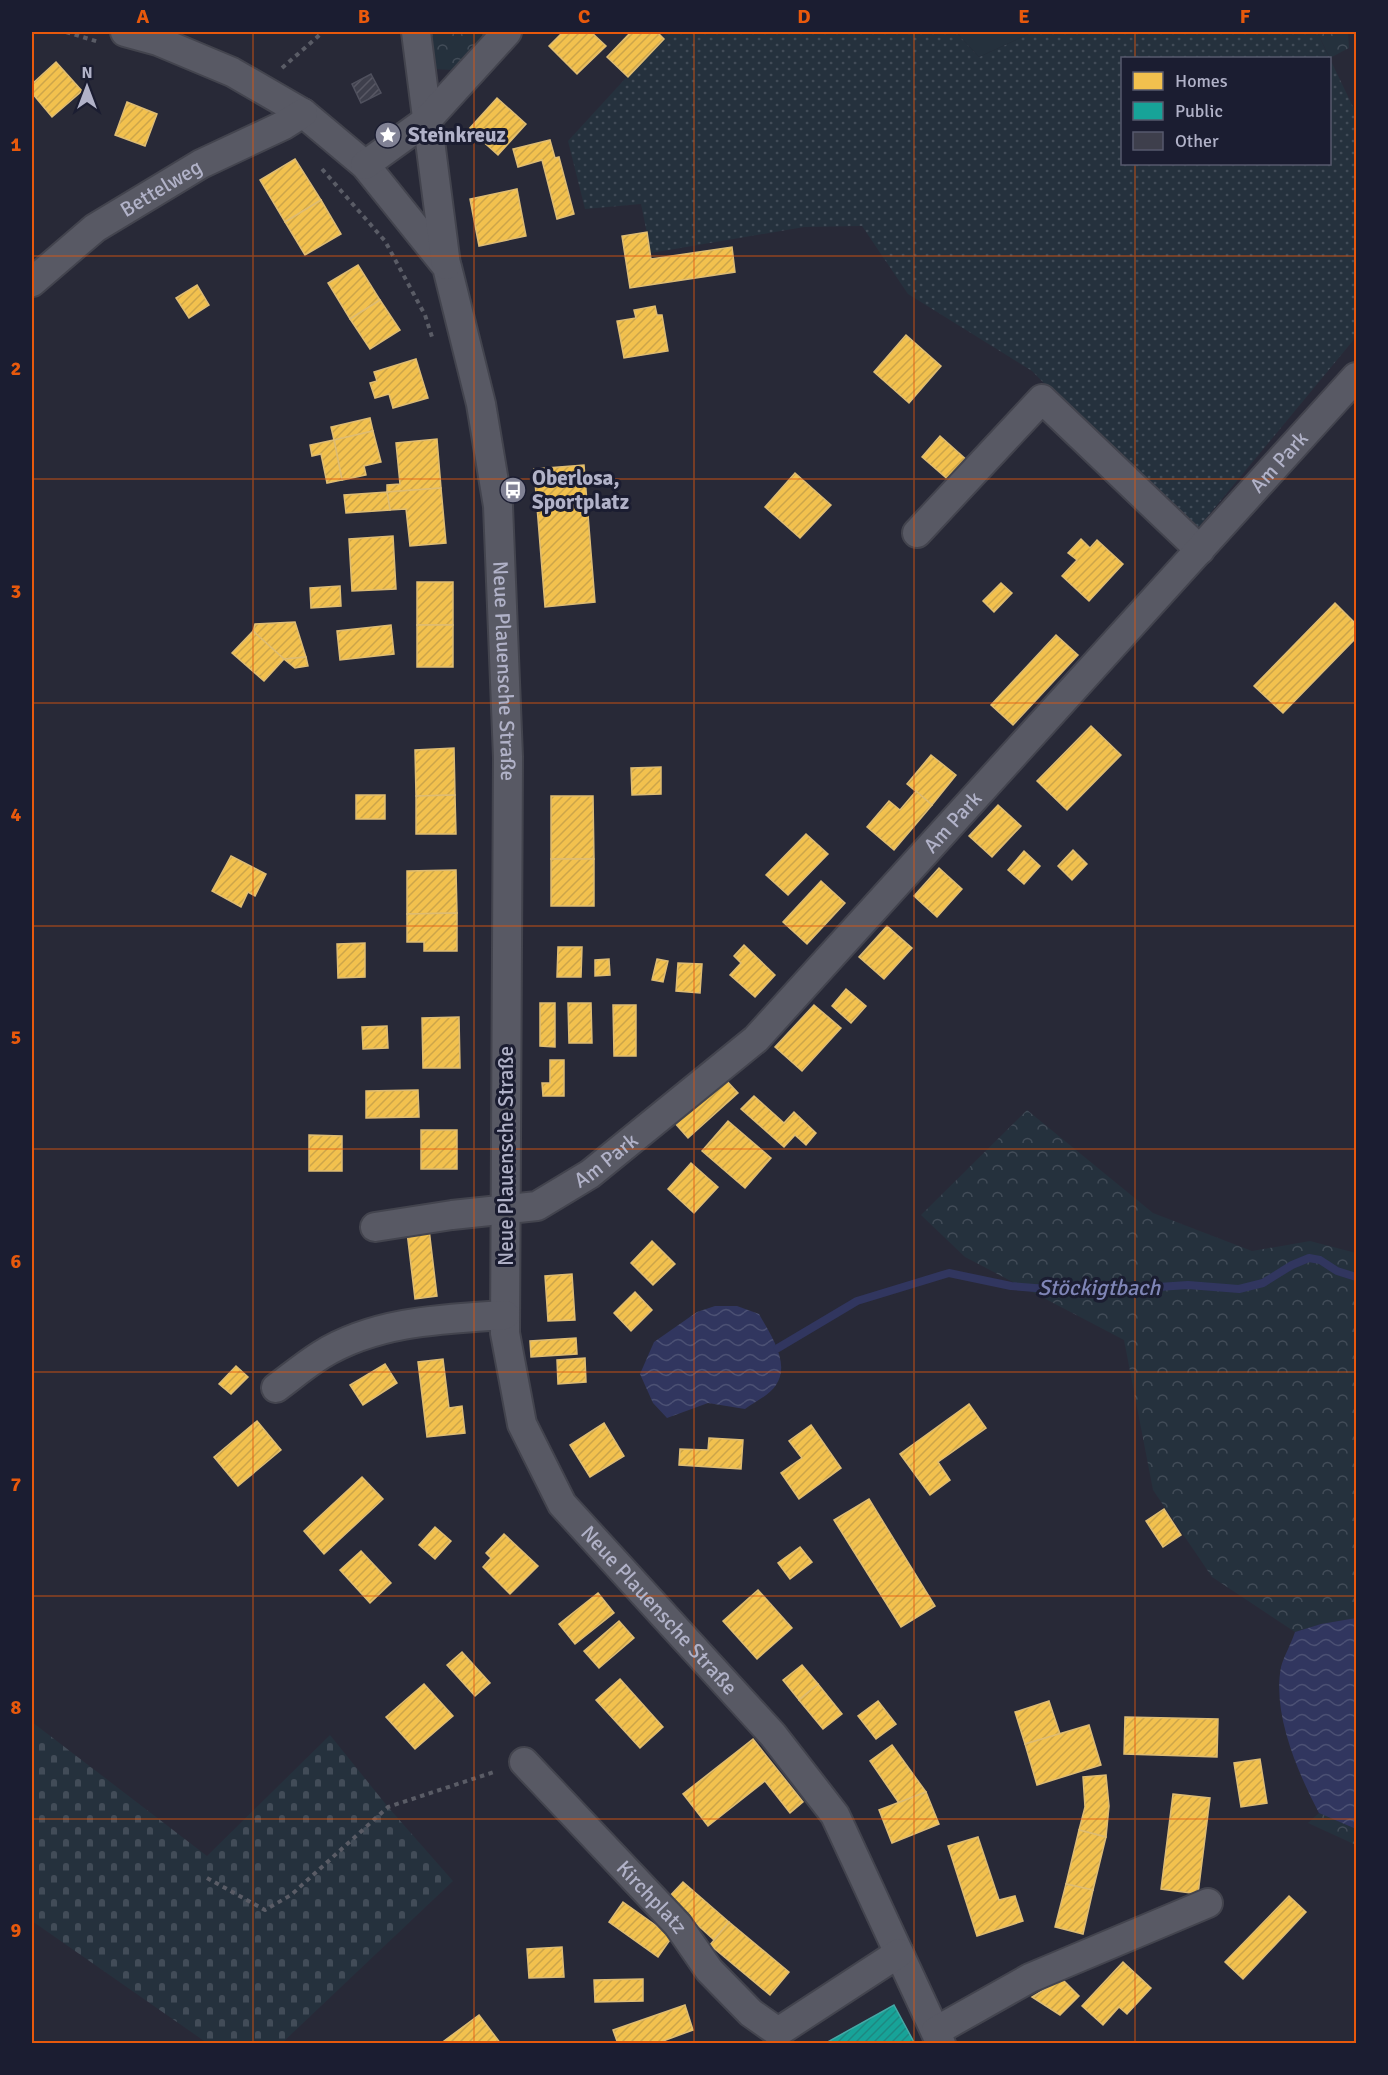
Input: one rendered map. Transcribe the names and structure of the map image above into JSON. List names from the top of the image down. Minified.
{"streets":{"street":["Bettelweg","Am Park","Neue Plauensche Straße","Kirchplatz"]},"crossings":[["Bettelweg","Neue Plauensche Straße"],["Am Park","Neue Plauensche Straße"],["Neue Plauensche Straße","Kirchplatz"]],"water":["Stöckigtbach"],"places":{"place":["Steinkreuz"],"bus stop":["Oberlosa, Sportplatz"]},"legend":["Homes","Public","Other"],"north":"top","grid":{"columns":["A","B","C","D","E","F"],"rows":["1","2","3","4","5","6","7","8","9"]}}
